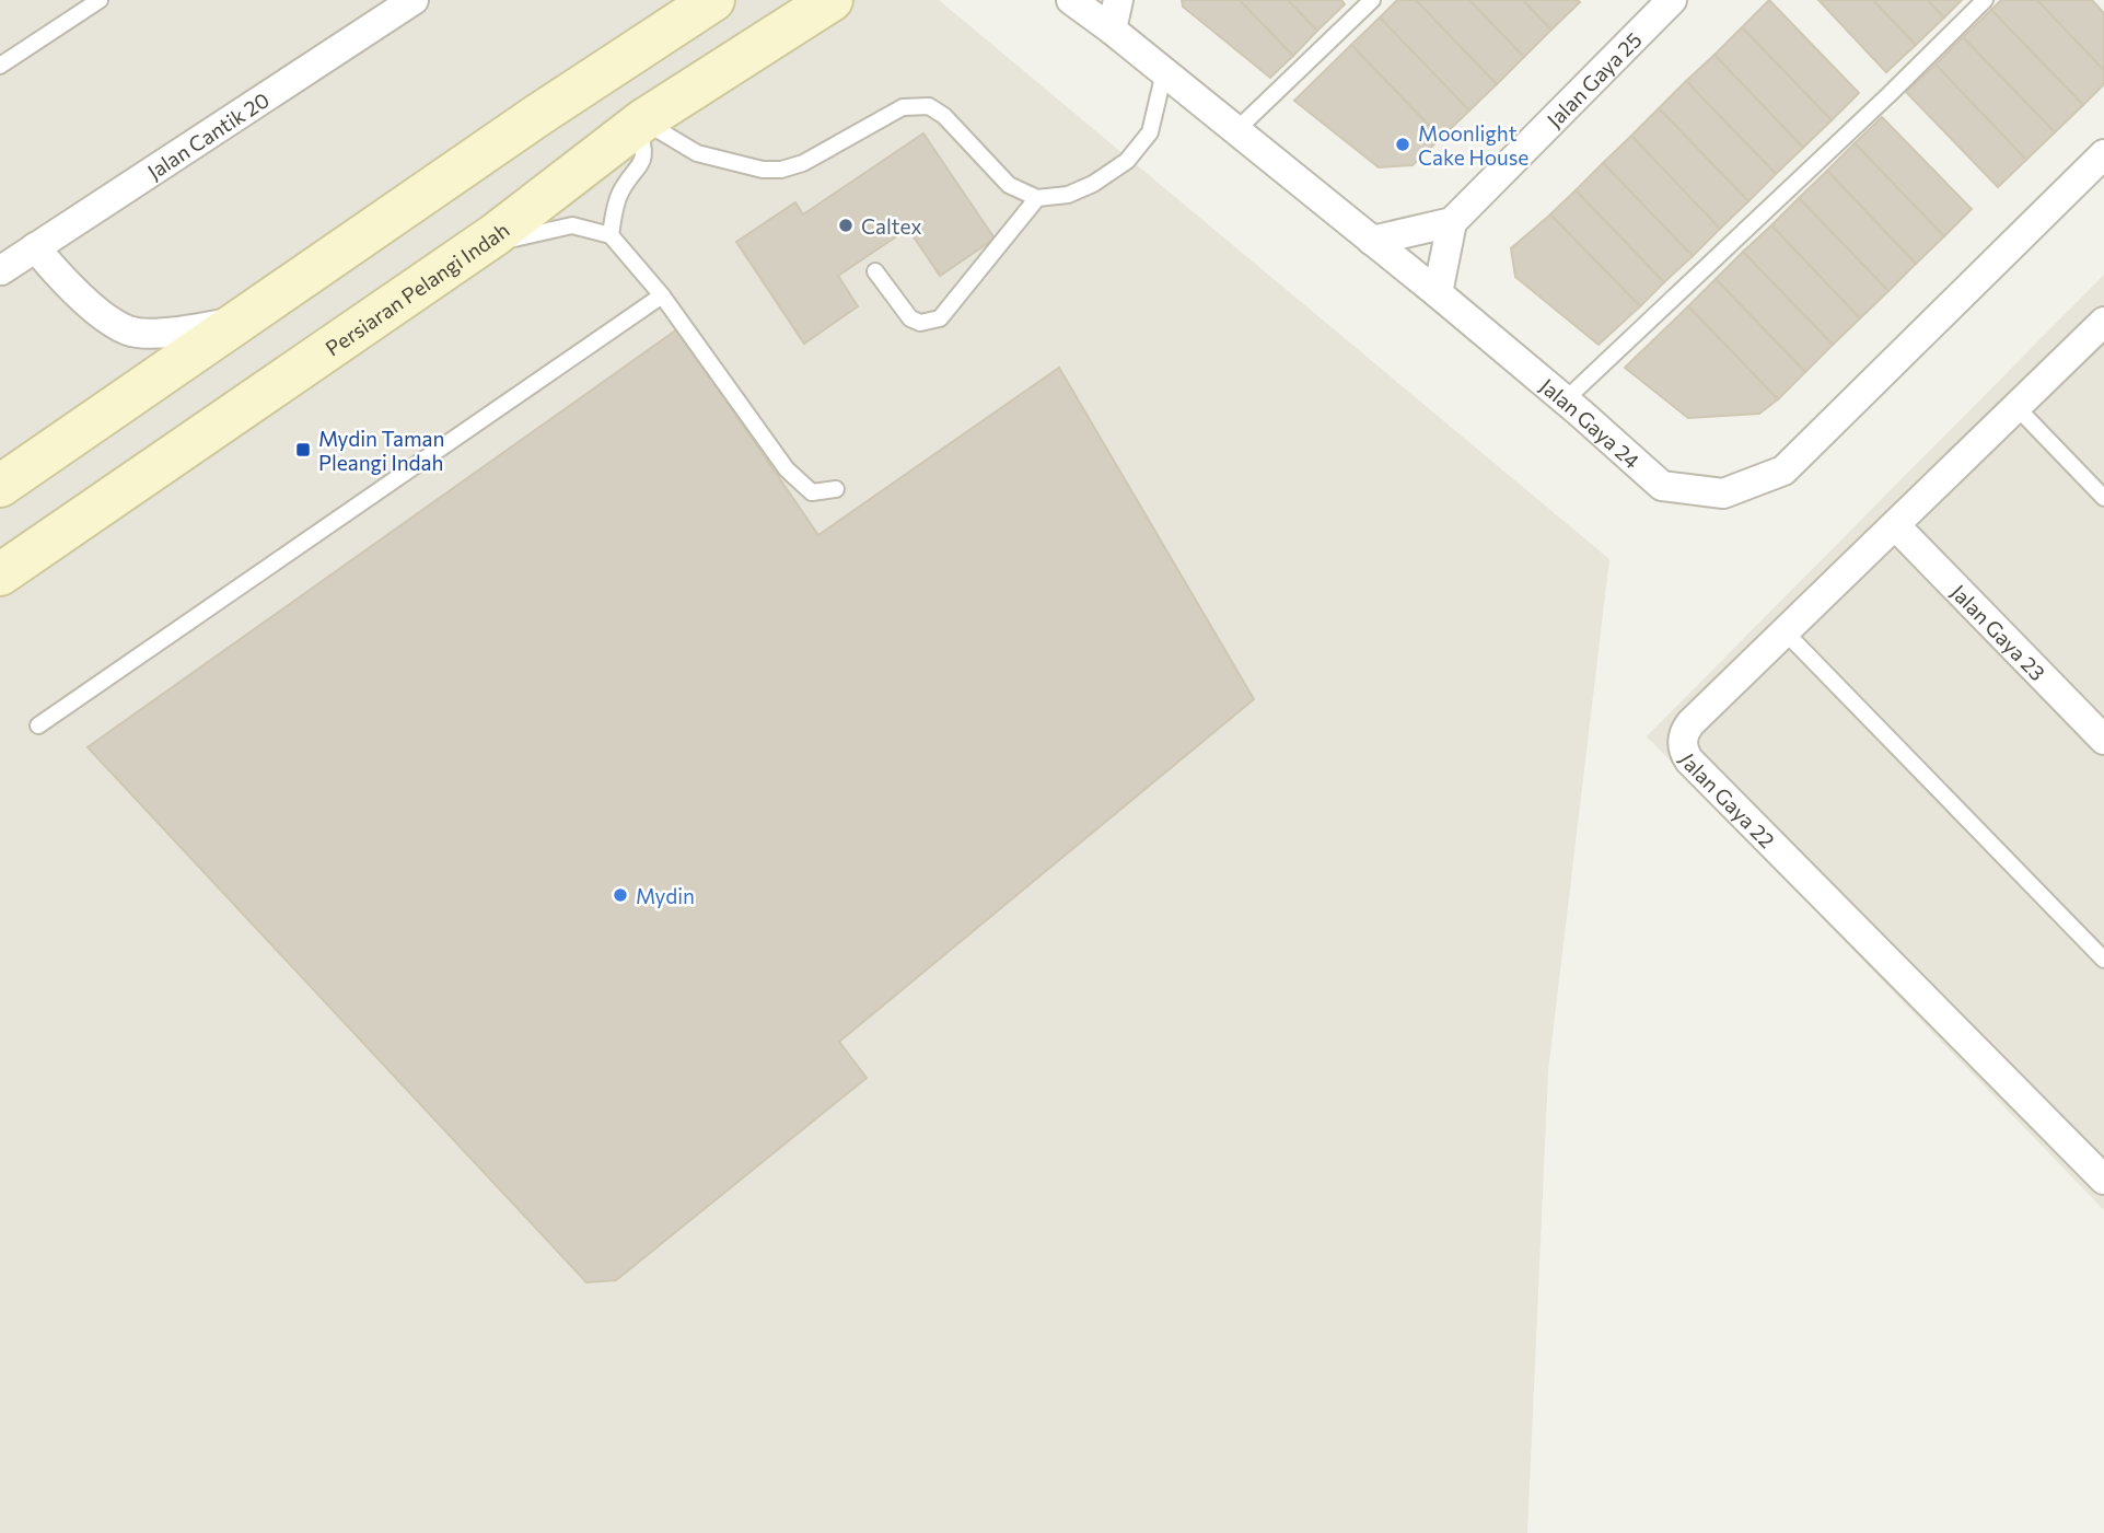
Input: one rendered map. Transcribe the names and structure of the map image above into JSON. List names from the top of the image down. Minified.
{"streets":{"main road":["Persiaran Pelangi Indah"],"street":["Jalan Gaya 25","Jalan Cantik 20","Jalan Gaya 24","Jalan Gaya 23","Jalan Gaya 22"]},"crossings":[["Jalan Gaya 23","Jalan Gaya 22"]],"places":{"other":["Moonlight Cake House","Caltex","Mydin"],"transit":["Mydin Taman Pleangi Indah"]}}
